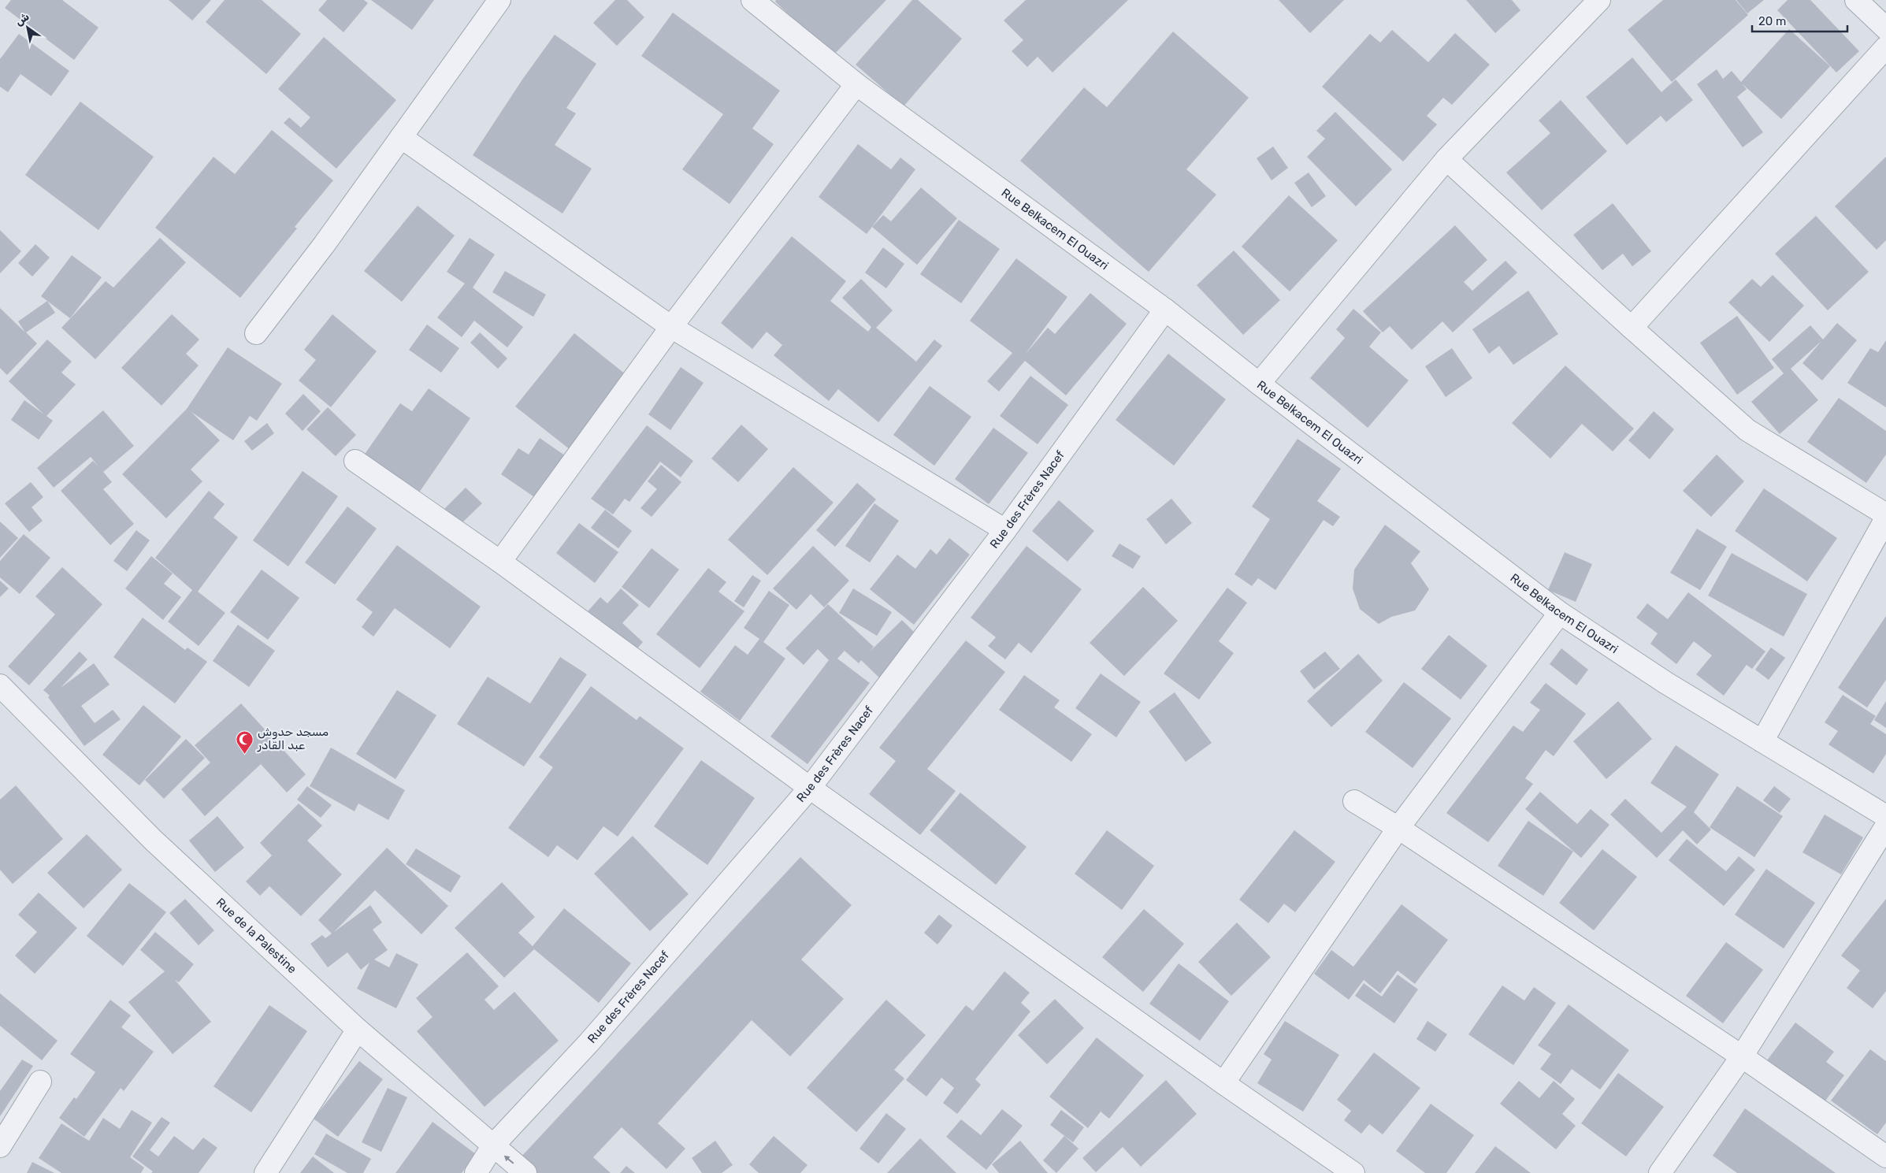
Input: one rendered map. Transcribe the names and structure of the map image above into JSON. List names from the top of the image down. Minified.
{"streets":{"street":["Rue Belkacem El Ouazri","Rue des Frères Nacef","Rue de la Palestine"]},"crossings":[["Rue Belkacem El Ouazri","Rue des Frères Nacef"],["Rue des Frères Nacef","Rue de la Palestine"]],"places":{"mosque":["مسجد حدوش عبد القادر"]},"scale_bar":"20 m","north":"top left"}
